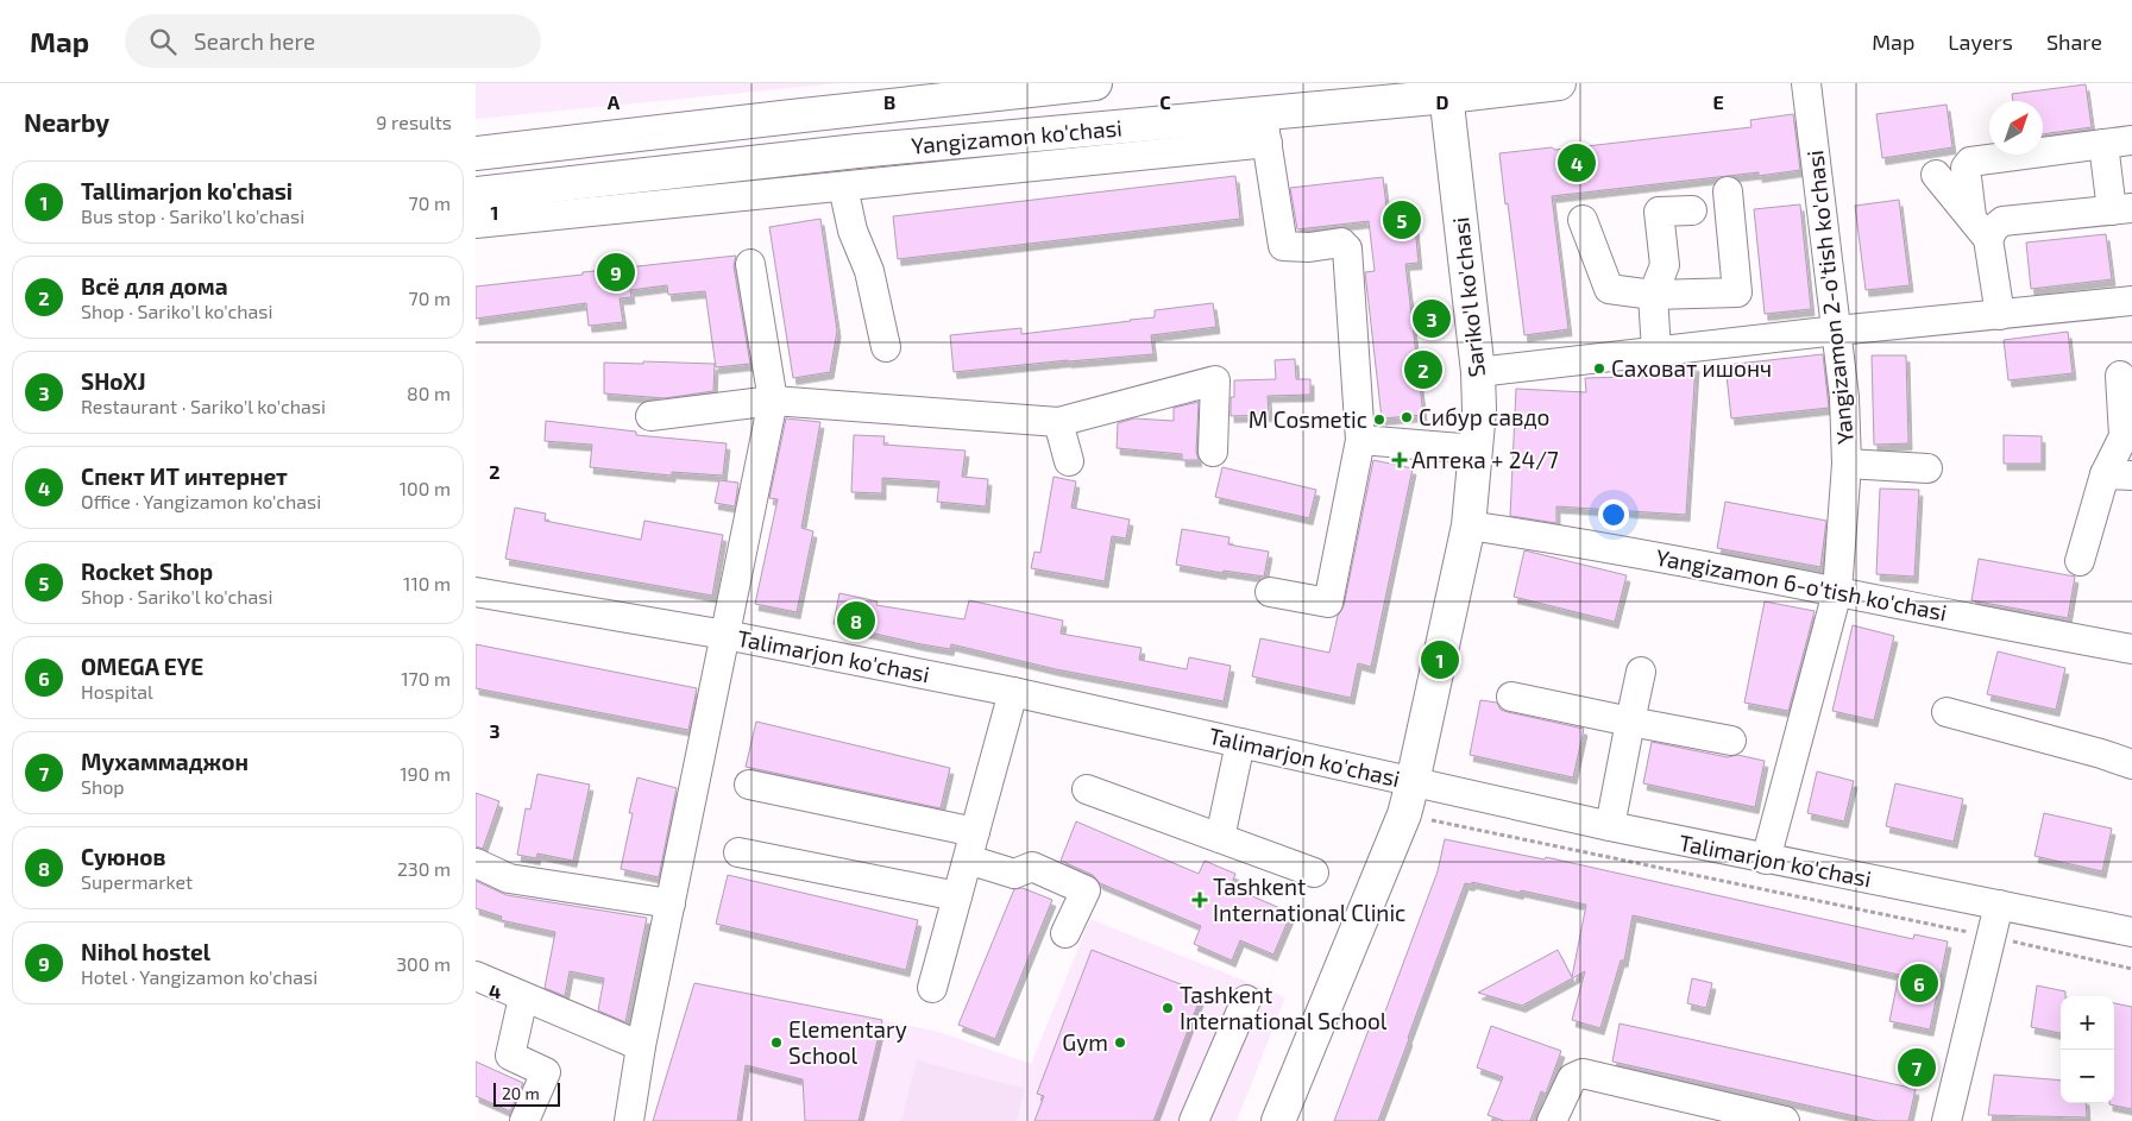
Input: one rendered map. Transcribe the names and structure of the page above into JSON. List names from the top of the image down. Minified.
{"streets":{"main road":["Yangizamon ko'chasi","Sariko'l ko'chasi"],"street":["Yangizamon 2-o'tish ko'chasi","Yangizamon 6-o'tish ko'chasi","Talimarjon ko'chasi"]},"crossings":[["Yangizamon ko'chasi","Sariko'l ko'chasi"],["Sariko'l ko'chasi","Yangizamon 6-o'tish ko'chasi"],["Sariko'l ko'chasi","Talimarjon ko'chasi"],["Yangizamon 2-o'tish ko'chasi","Yangizamon 6-o'tish ko'chasi"],["Yangizamon 2-o'tish ko'chasi","Talimarjon ko'chasi"]],"places":{"other":["Саховат ишонч","Сибур савдо","M Cosmetic","Tashkent International School","Elementary School","Gym"],"health":["Аптека + 24/7","Tashkent International Clinic"]},"scale_bar":"20 m","north":"top right","page":{"header":"Map","search":"Search here","nav":["Map","Layers","Share"],"heading":["Nearby","9 results"],"pins":["4","5","9","3","2","8","1","6","7"],"list":[{"mark":"1","name":"Tallimarjon ko'chasi","note":"Bus stop · Sariko'l ko'chasi","value":"70 m"},{"mark":"2","name":"Всё для дома","note":"Shop · Sariko'l ko'chasi","value":"70 m"},{"mark":"3","name":"SHoXJ","note":"Restaurant · Sariko'l ko'chasi","value":"80 m"},{"mark":"4","name":"Спект ИТ интернет","note":"Office · Yangizamon ko'chasi","value":"100 m"},{"mark":"5","name":"Rocket Shop","note":"Shop · Sariko'l ko'chasi","value":"110 m"},{"mark":"6","name":"OMEGA EYE","note":"Hospital","value":"170 m"},{"mark":"7","name":"Мухаммаджон","note":"Shop","value":"190 m"},{"mark":"8","name":"Суюнов","note":"Supermarket","value":"230 m"},{"mark":"9","name":"Nihol hostel","note":"Hotel · Yangizamon ko'chasi","value":"300 m"}],"map_buttons":["+","−"],"scale":"20 m"},"grid":{"columns":["A","B","C","D","E"],"rows":["1","2","3","4"]}}
